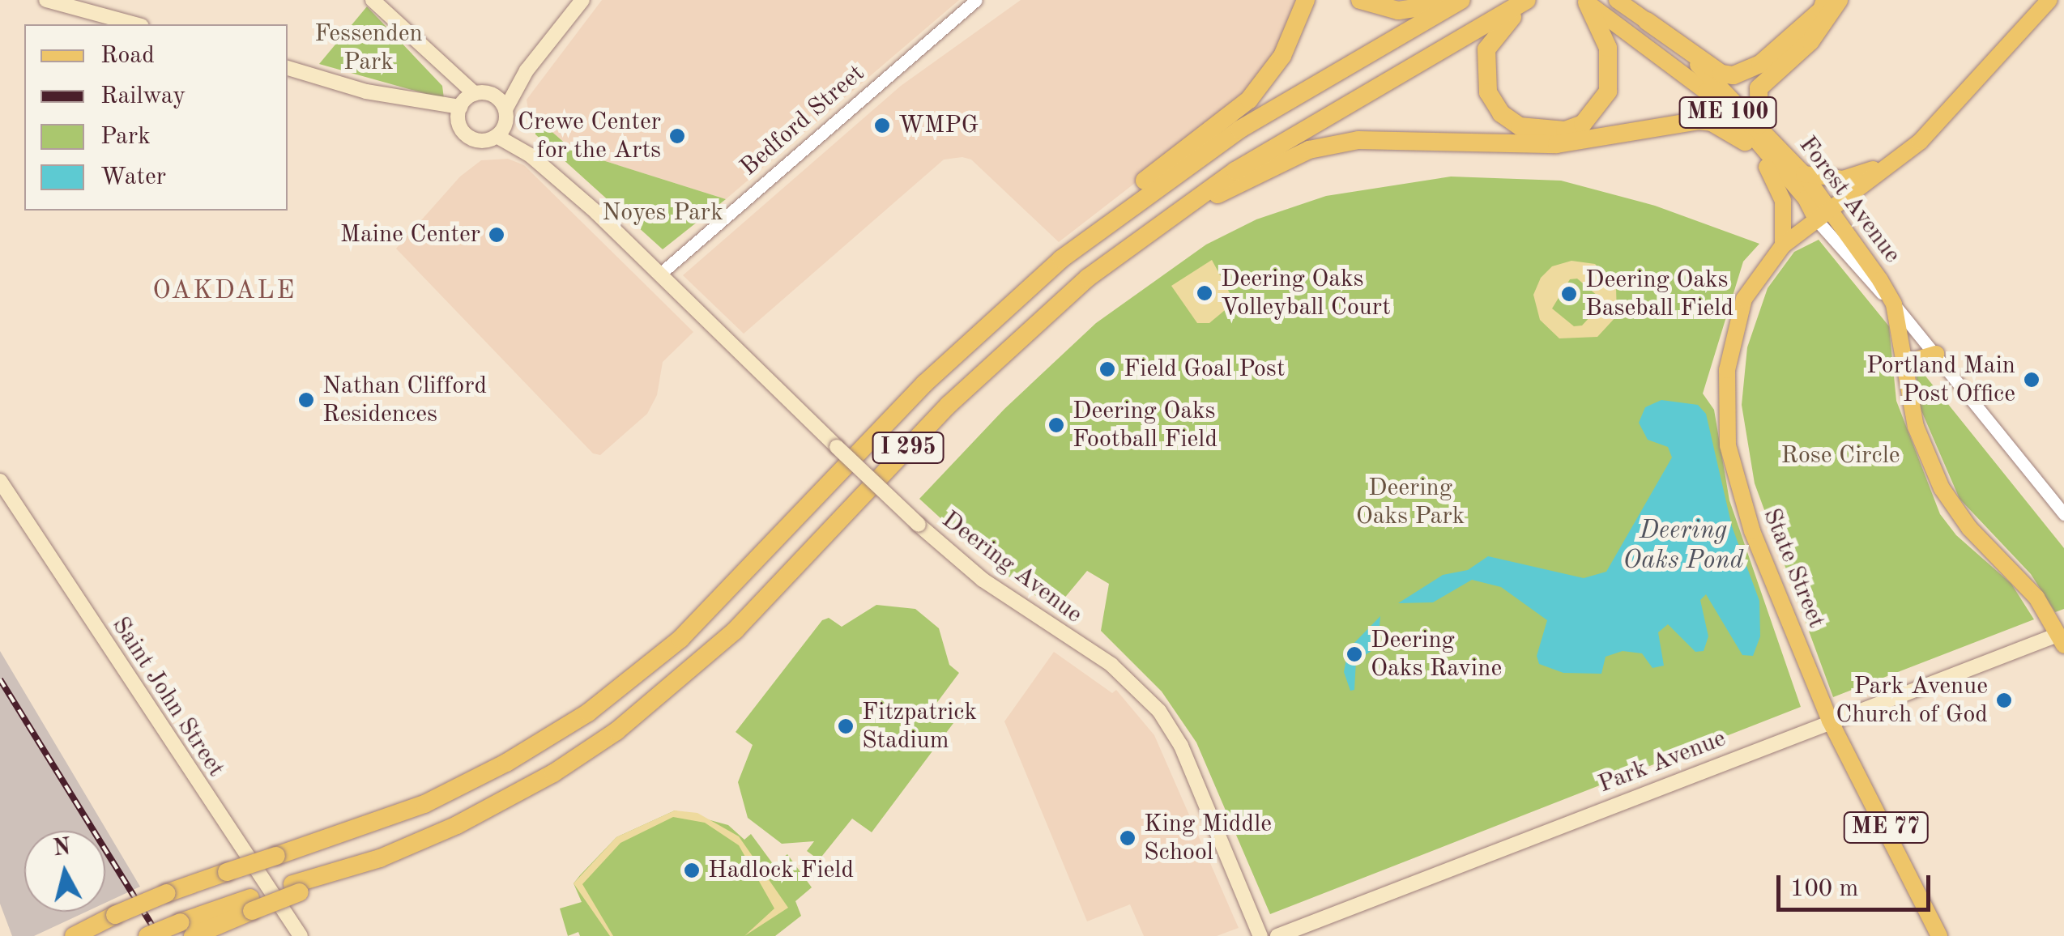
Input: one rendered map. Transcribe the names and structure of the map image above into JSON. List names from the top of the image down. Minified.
{"streets":{"highway":["I 295"],"main road":["ME 100","Forest Avenue","Deering Avenue","State Street","Saint John Street","Park Avenue","ME 77"],"street":["Bedford Street"]},"crossings":[["Bedford Street","Deering Avenue"],["Forest Avenue","State Street"],["State Street","Park Avenue"]],"districts":["OAKDALE"],"water":["Deering Oaks Pond"],"parks":["Fessenden Park","Noyes Park","Rose Circle","Deering Oaks Park"],"places":["WMPG","Crewe Center for the Arts","Maine Center","Deering Oaks Volleyball Court","Deering Oaks Baseball Field","Field Goal Post","Portland Main Post Office","Nathan Clifford Residences","Deering Oaks Football Field","Deering Oaks Ravine","Park Avenue Church of God","Fitzpatrick Stadium","King Middle School","Hadlock Field"],"legend":["Road","Railway","Park","Water"],"scale_bar":"100 m","north":"top"}
